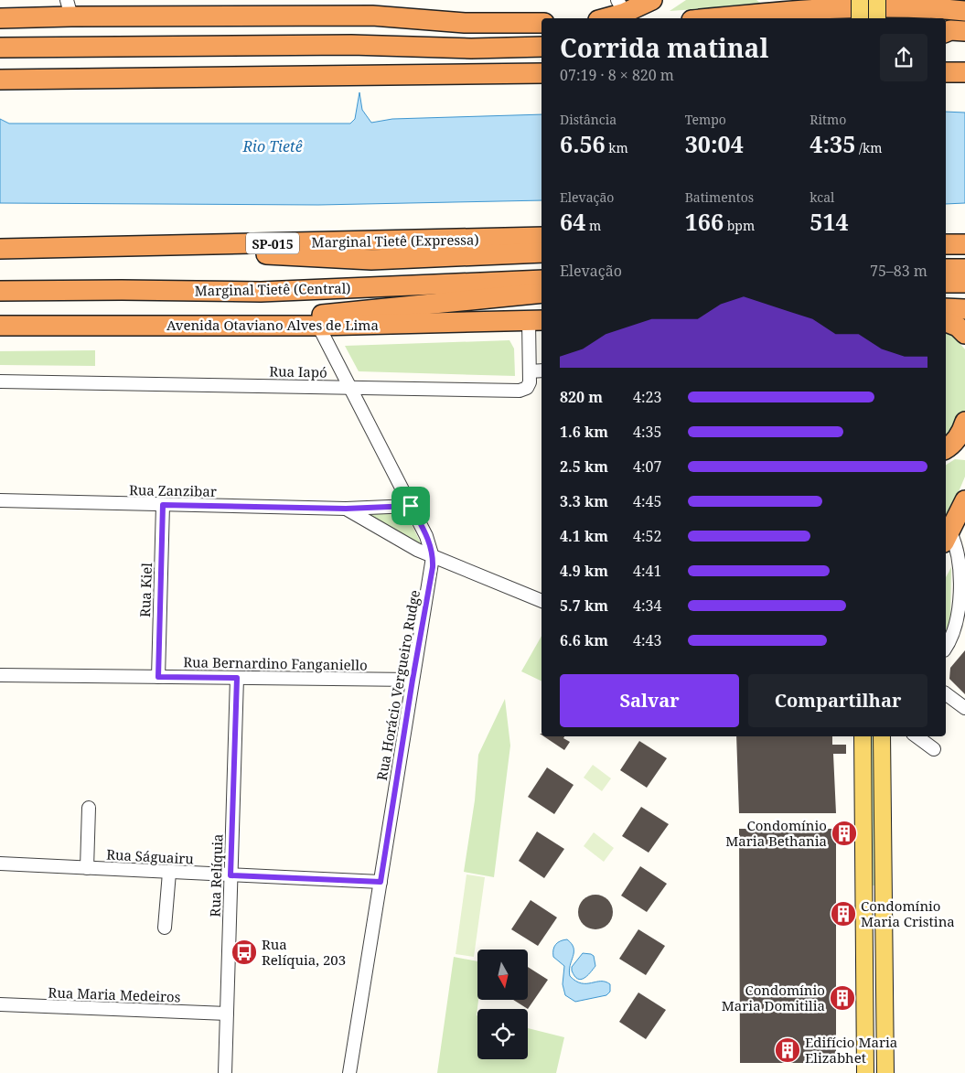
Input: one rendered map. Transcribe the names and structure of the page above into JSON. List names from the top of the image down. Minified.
{"streets":{"highway":["Marginal Tietê (Expressa)","SP-015","Marginal Tietê (Central)","Avenida Otaviano Alves de Lima"],"street":["Rua Iapó","Rua Zanzibar","Rua Kiel","Rua Bernardino Fanganiello","Rua Horácio Vergueiro Rudge","Rua Ságuairu","Rua Relíquia","Rua Maria Medeiros"]},"crossings":[["Marginal Tietê (Expressa)","SP-015"],["Avenida Otaviano Alves de Lima","Rua Iapó"],["Avenida Otaviano Alves de Lima","Rua Horácio Vergueiro Rudge"],["Rua Iapó","Rua Horácio Vergueiro Rudge"],["Rua Zanzibar","Rua Kiel"],["Rua Zanzibar","Rua Horácio Vergueiro Rudge"],["Rua Kiel","Rua Bernardino Fanganiello"],["Rua Bernardino Fanganiello","Rua Horácio Vergueiro Rudge"],["Rua Bernardino Fanganiello","Rua Relíquia"],["Rua Horácio Vergueiro Rudge","Rua Ságuairu"],["Rua Ságuairu","Rua Relíquia"],["Rua Relíquia","Rua Maria Medeiros"]],"water":["Rio Tietê"],"places":{"building":["Condomínio Maria Bethania","Condomínio Maria Cristina","Condomínio Maria Domitilia","Edifício Maria Elizabhet"],"bus stop":["Rua Relíquia, 203"]},"north":"bottom","page":{"heading":["Corrida matinal","07:19 · 8 × 820 m"],"stats":[["Distância","6.56 km"],["Tempo","30:04"],["Ritmo","4:35 /km"],["Elevação","64 m"],["Batimentos","166 bpm"],["kcal","514"]],"chart":["Elevação","75–83 m"],"list":[{"name":"820 m","note":"4:23"},{"name":"1.6 km","note":"4:35"},{"name":"2.5 km","note":"4:07"},{"name":"3.3 km","note":"4:45"},{"name":"4.1 km","note":"4:52"},{"name":"4.9 km","note":"4:41"},{"name":"5.7 km","note":"4:34"},{"name":"6.6 km","note":"4:43"}],"buttons":["Salvar","Compartilhar"]}}
